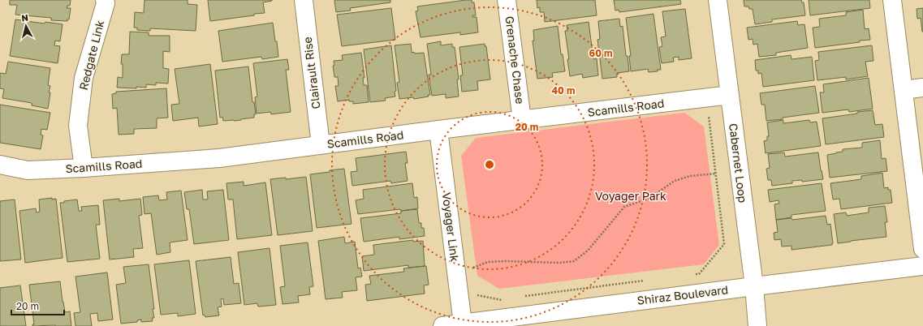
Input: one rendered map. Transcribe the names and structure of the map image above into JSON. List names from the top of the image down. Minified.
{"streets":{"street":["Redgate Link","Grenache Chase","Clairault Rise","Scamills Road","Cabernet Loop","Voyager Link","Shiraz Boulevard"]},"crossings":[["Redgate Link","Scamills Road"],["Grenache Chase","Scamills Road"],["Clairault Rise","Scamills Road"],["Scamills Road","Cabernet Loop"],["Scamills Road","Voyager Link"],["Cabernet Loop","Shiraz Boulevard"],["Voyager Link","Shiraz Boulevard"]],"parks":["Voyager Park"],"scale_bar":"20 m","north":"top","rings":["60 m","40 m","20 m"]}
